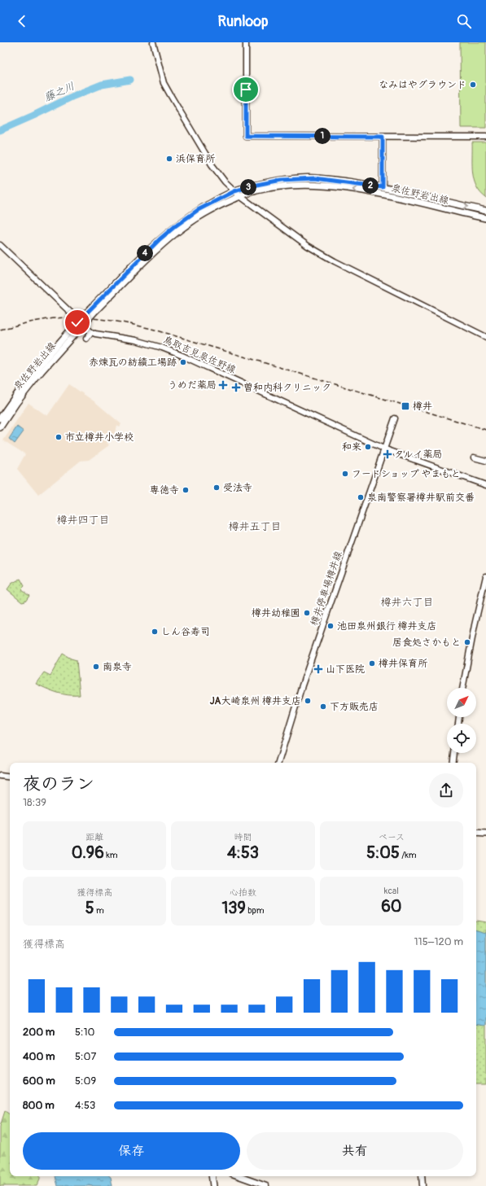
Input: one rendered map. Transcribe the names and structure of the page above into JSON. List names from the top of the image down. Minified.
{"streets":{"main road":["泉佐野岩出線"],"street":["鳥取吉見泉佐野線","樽井停車場樽井線"]},"crossings":[["鳥取吉見泉佐野線","樽井停車場樽井線"]],"districts":["樽井四丁目","樽井五丁目","樽井六丁目"],"water":["藤之川"],"places":{"other":["なみはやグラウンド","浜保育所","赤煉瓦の紡績工場跡","市立樽井小学校","和来","フードショップ やまもと","受法寺","専徳寺","泉南警察署樽井駅前交番","樽井幼稚園","池田泉州銀行 樽井支店","しん谷寿司","居食処さかもと","樽井保育所","南泉寺","JA大崎泉州 樽井支店","下方販売店"],"health":["うめだ薬局","曽和内科クリニック","タルイ薬局","山下医院"],"transit":["樽井"]},"north":"top right","page":{"header":"Runloop","pins":["1","2","3","4"],"heading":["夜のラン","18:39"],"stats":[["距離","0.96 km"],["時間","4:53"],["ペース","5:05 /km"],["獲得標高","5 m"],["心拍数","139 bpm"],["kcal","60"]],"chart":["獲得標高","115–120 m"],"list":[{"name":"200 m","note":"5:10"},{"name":"400 m","note":"5:07"},{"name":"600 m","note":"5:09"},{"name":"800 m","note":"4:53"}],"buttons":["保存","共有"]}}
